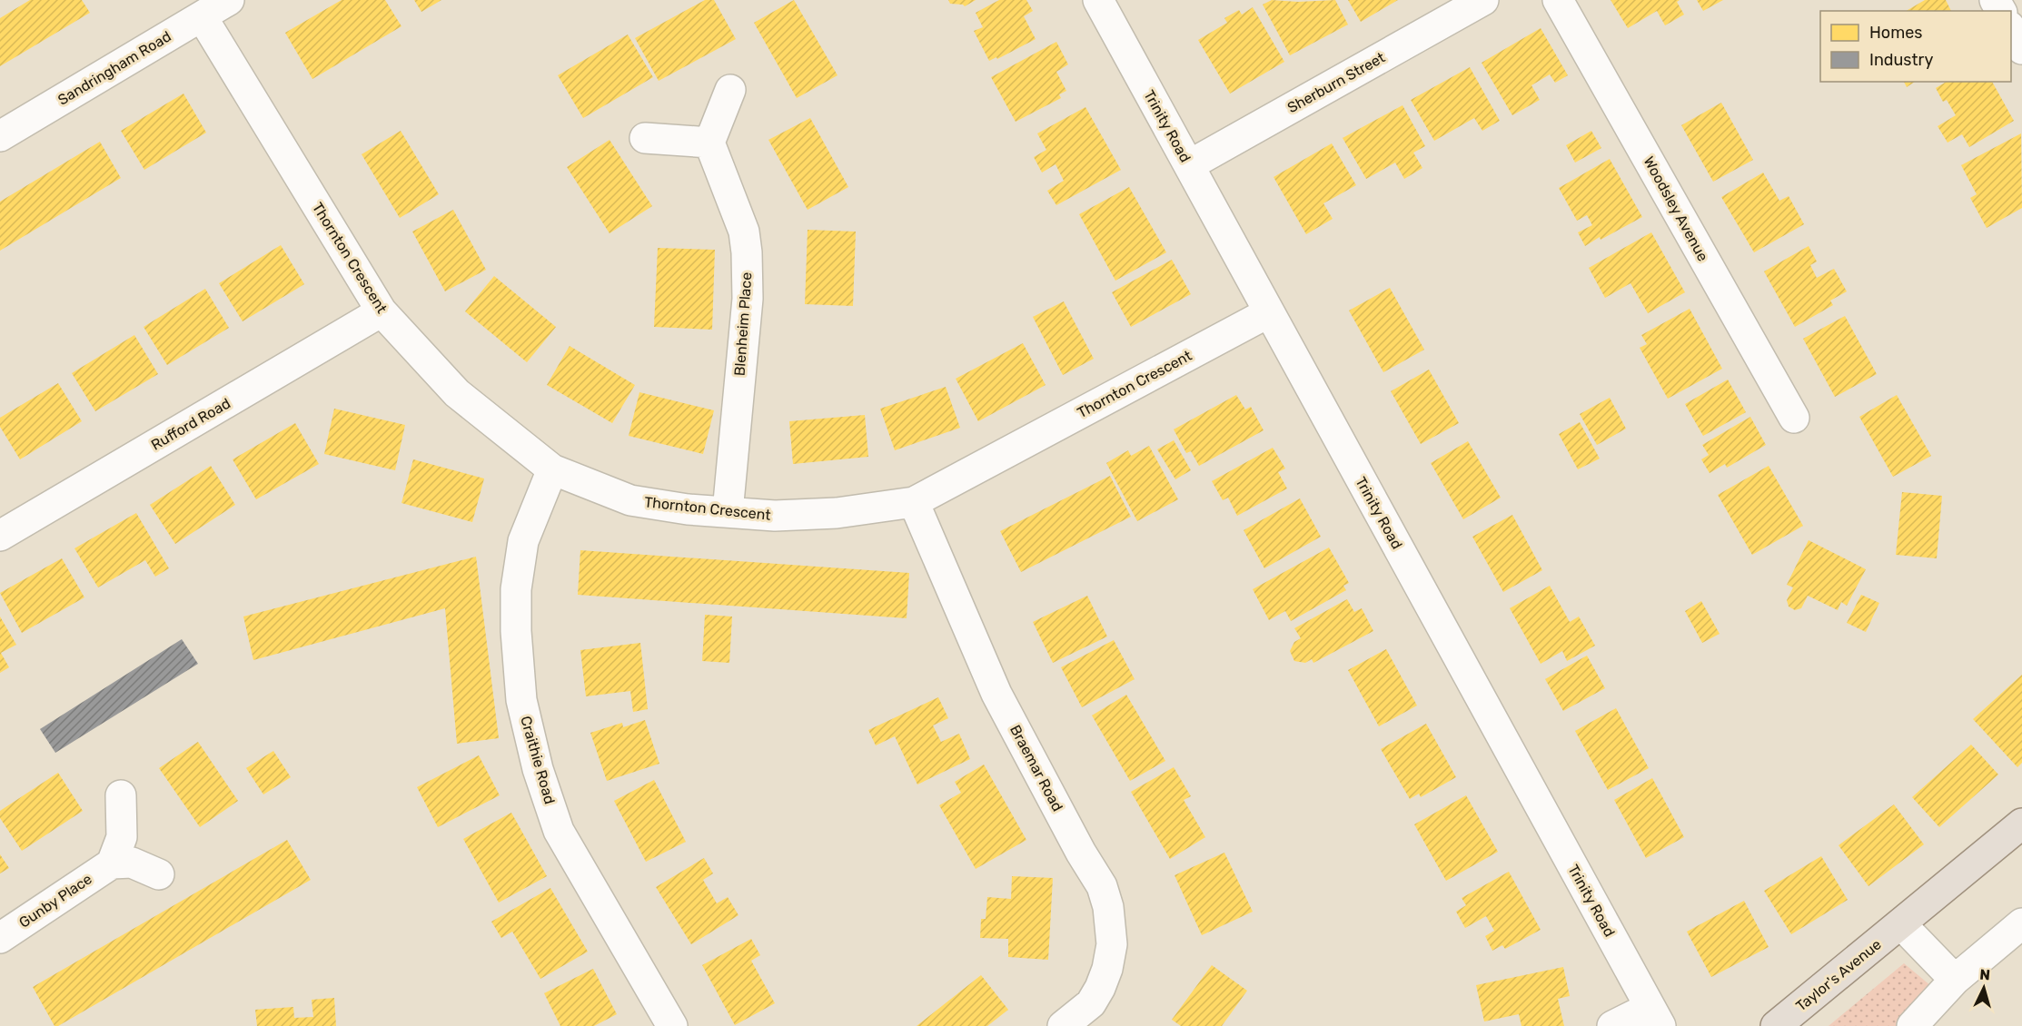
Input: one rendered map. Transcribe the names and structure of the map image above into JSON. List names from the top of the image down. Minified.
{"streets":{"main road":["Taylor's Avenue"],"street":["Sandringham Road","Sherburn Street","Trinity Road","Woodsley Avenue","Thornton Crescent","Blenheim Place","Rufford Road","Craithie Road","Braemar Road","Gunby Place"]},"crossings":[["Sandringham Road","Thornton Crescent"],["Sherburn Street","Trinity Road"],["Trinity Road","Thornton Crescent"],["Thornton Crescent","Blenheim Place"],["Thornton Crescent","Rufford Road"],["Thornton Crescent","Craithie Road"],["Thornton Crescent","Braemar Road"]],"legend":["Homes","Industry"],"north":"top"}
